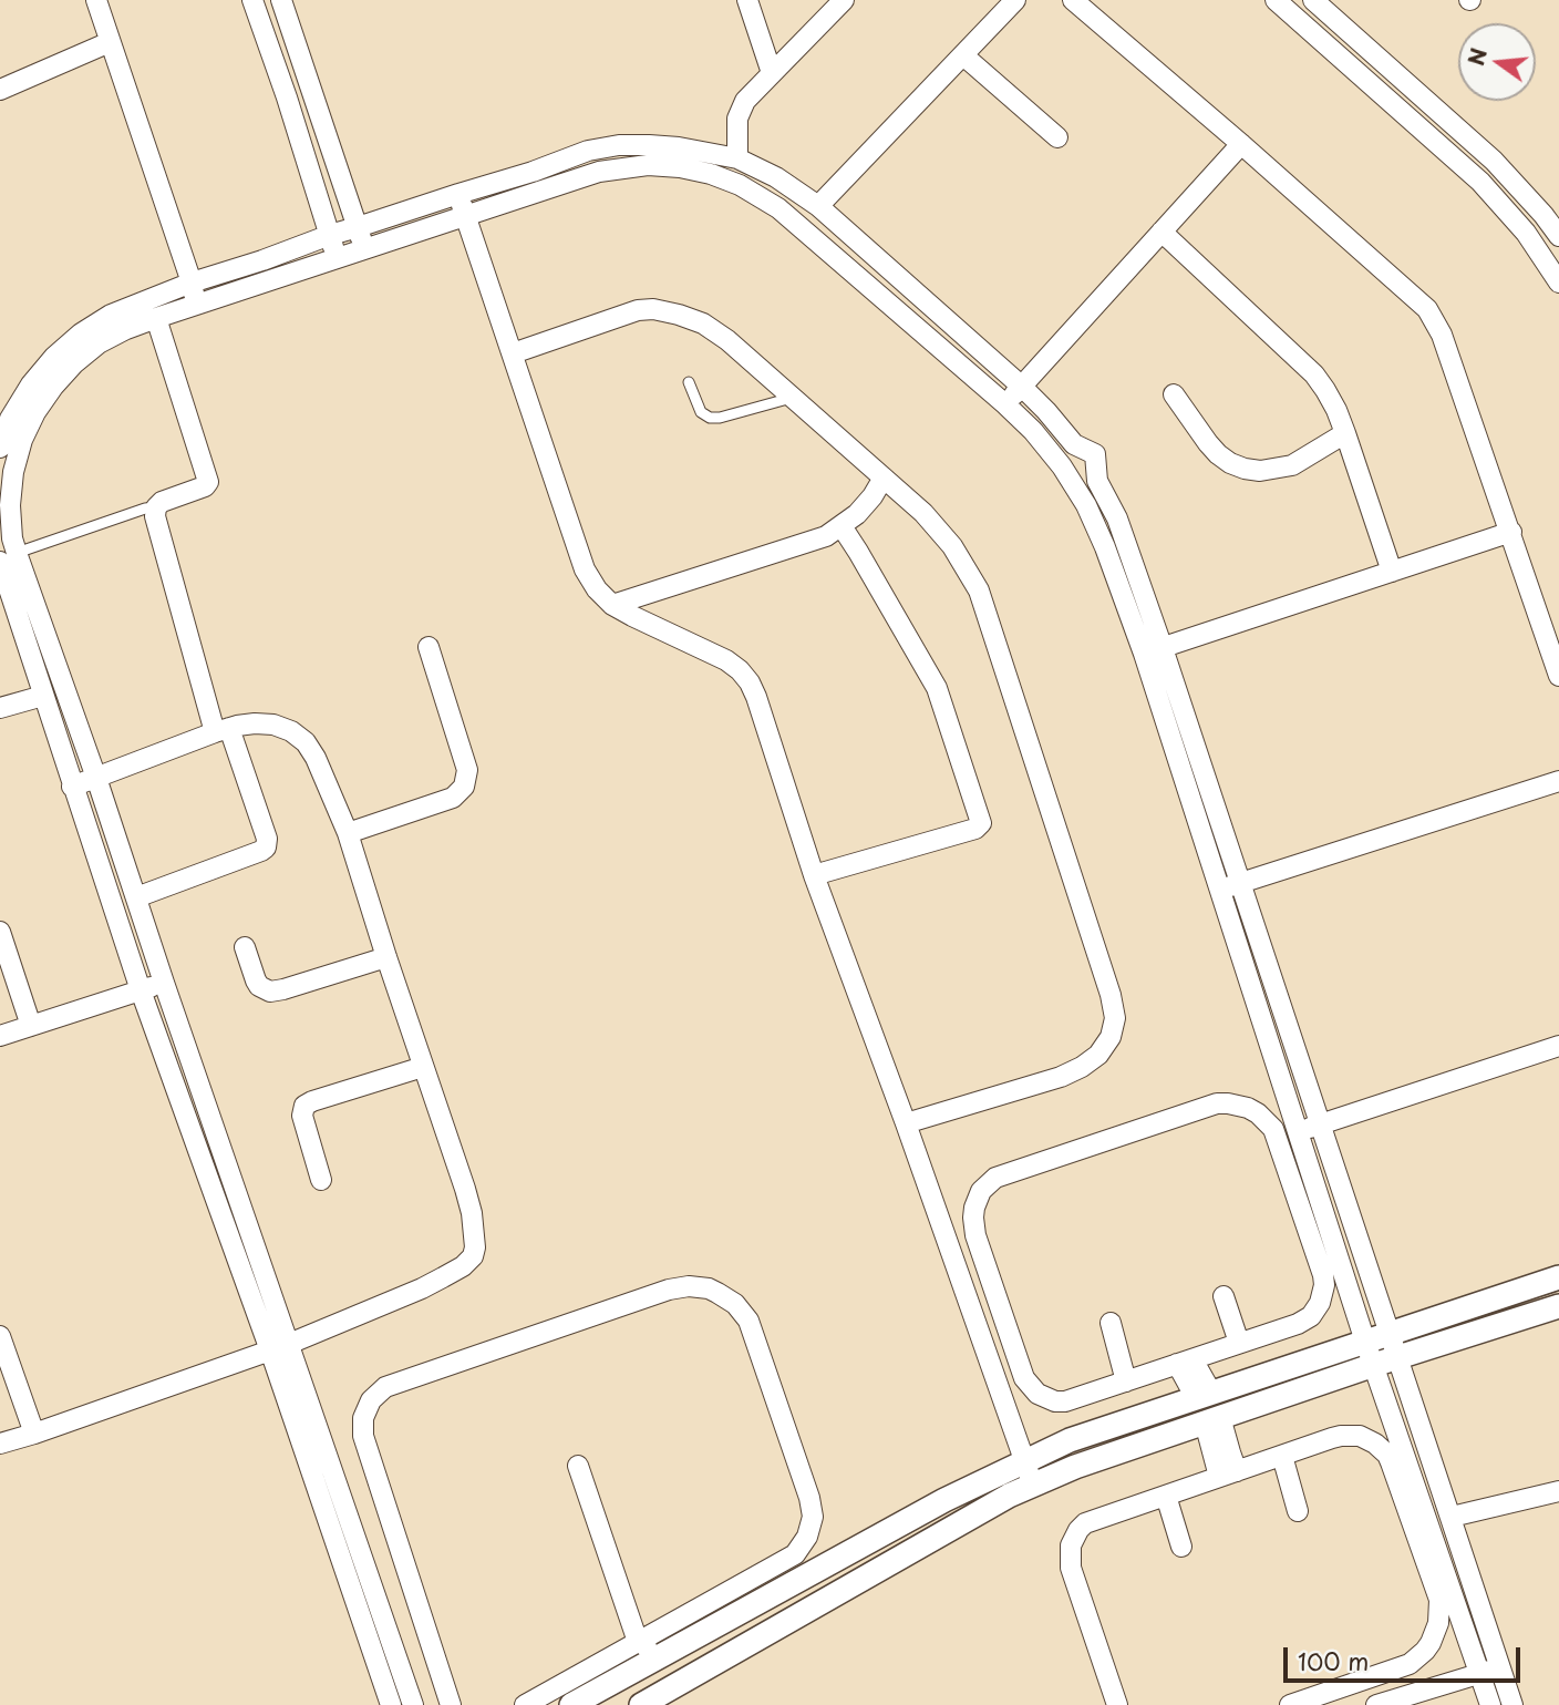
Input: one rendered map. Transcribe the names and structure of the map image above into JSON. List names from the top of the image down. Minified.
{"scale_bar":"100 m","north":"left"}
